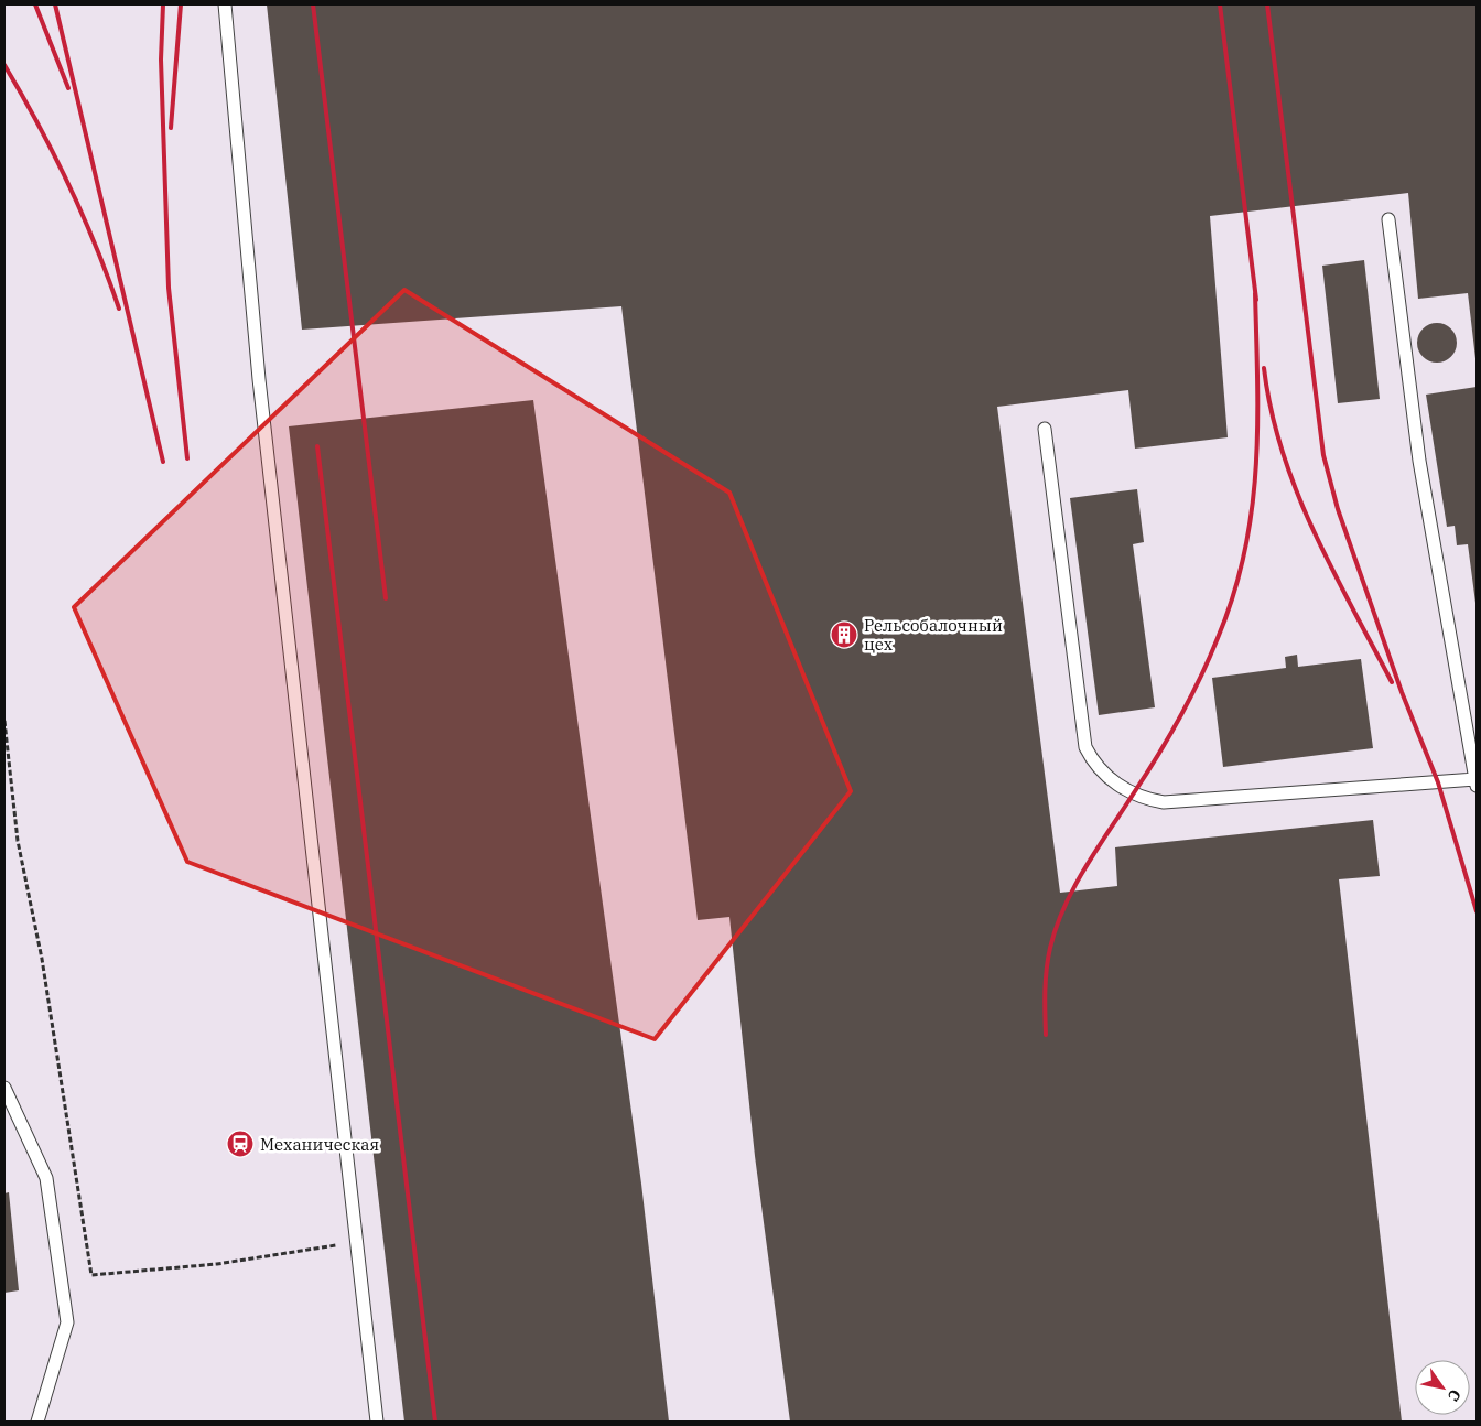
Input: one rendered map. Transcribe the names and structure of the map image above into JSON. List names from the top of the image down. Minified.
{"places":{"building":["Рельсобалочный цех"],"station":["Механическая"]},"north":"bottom right"}
